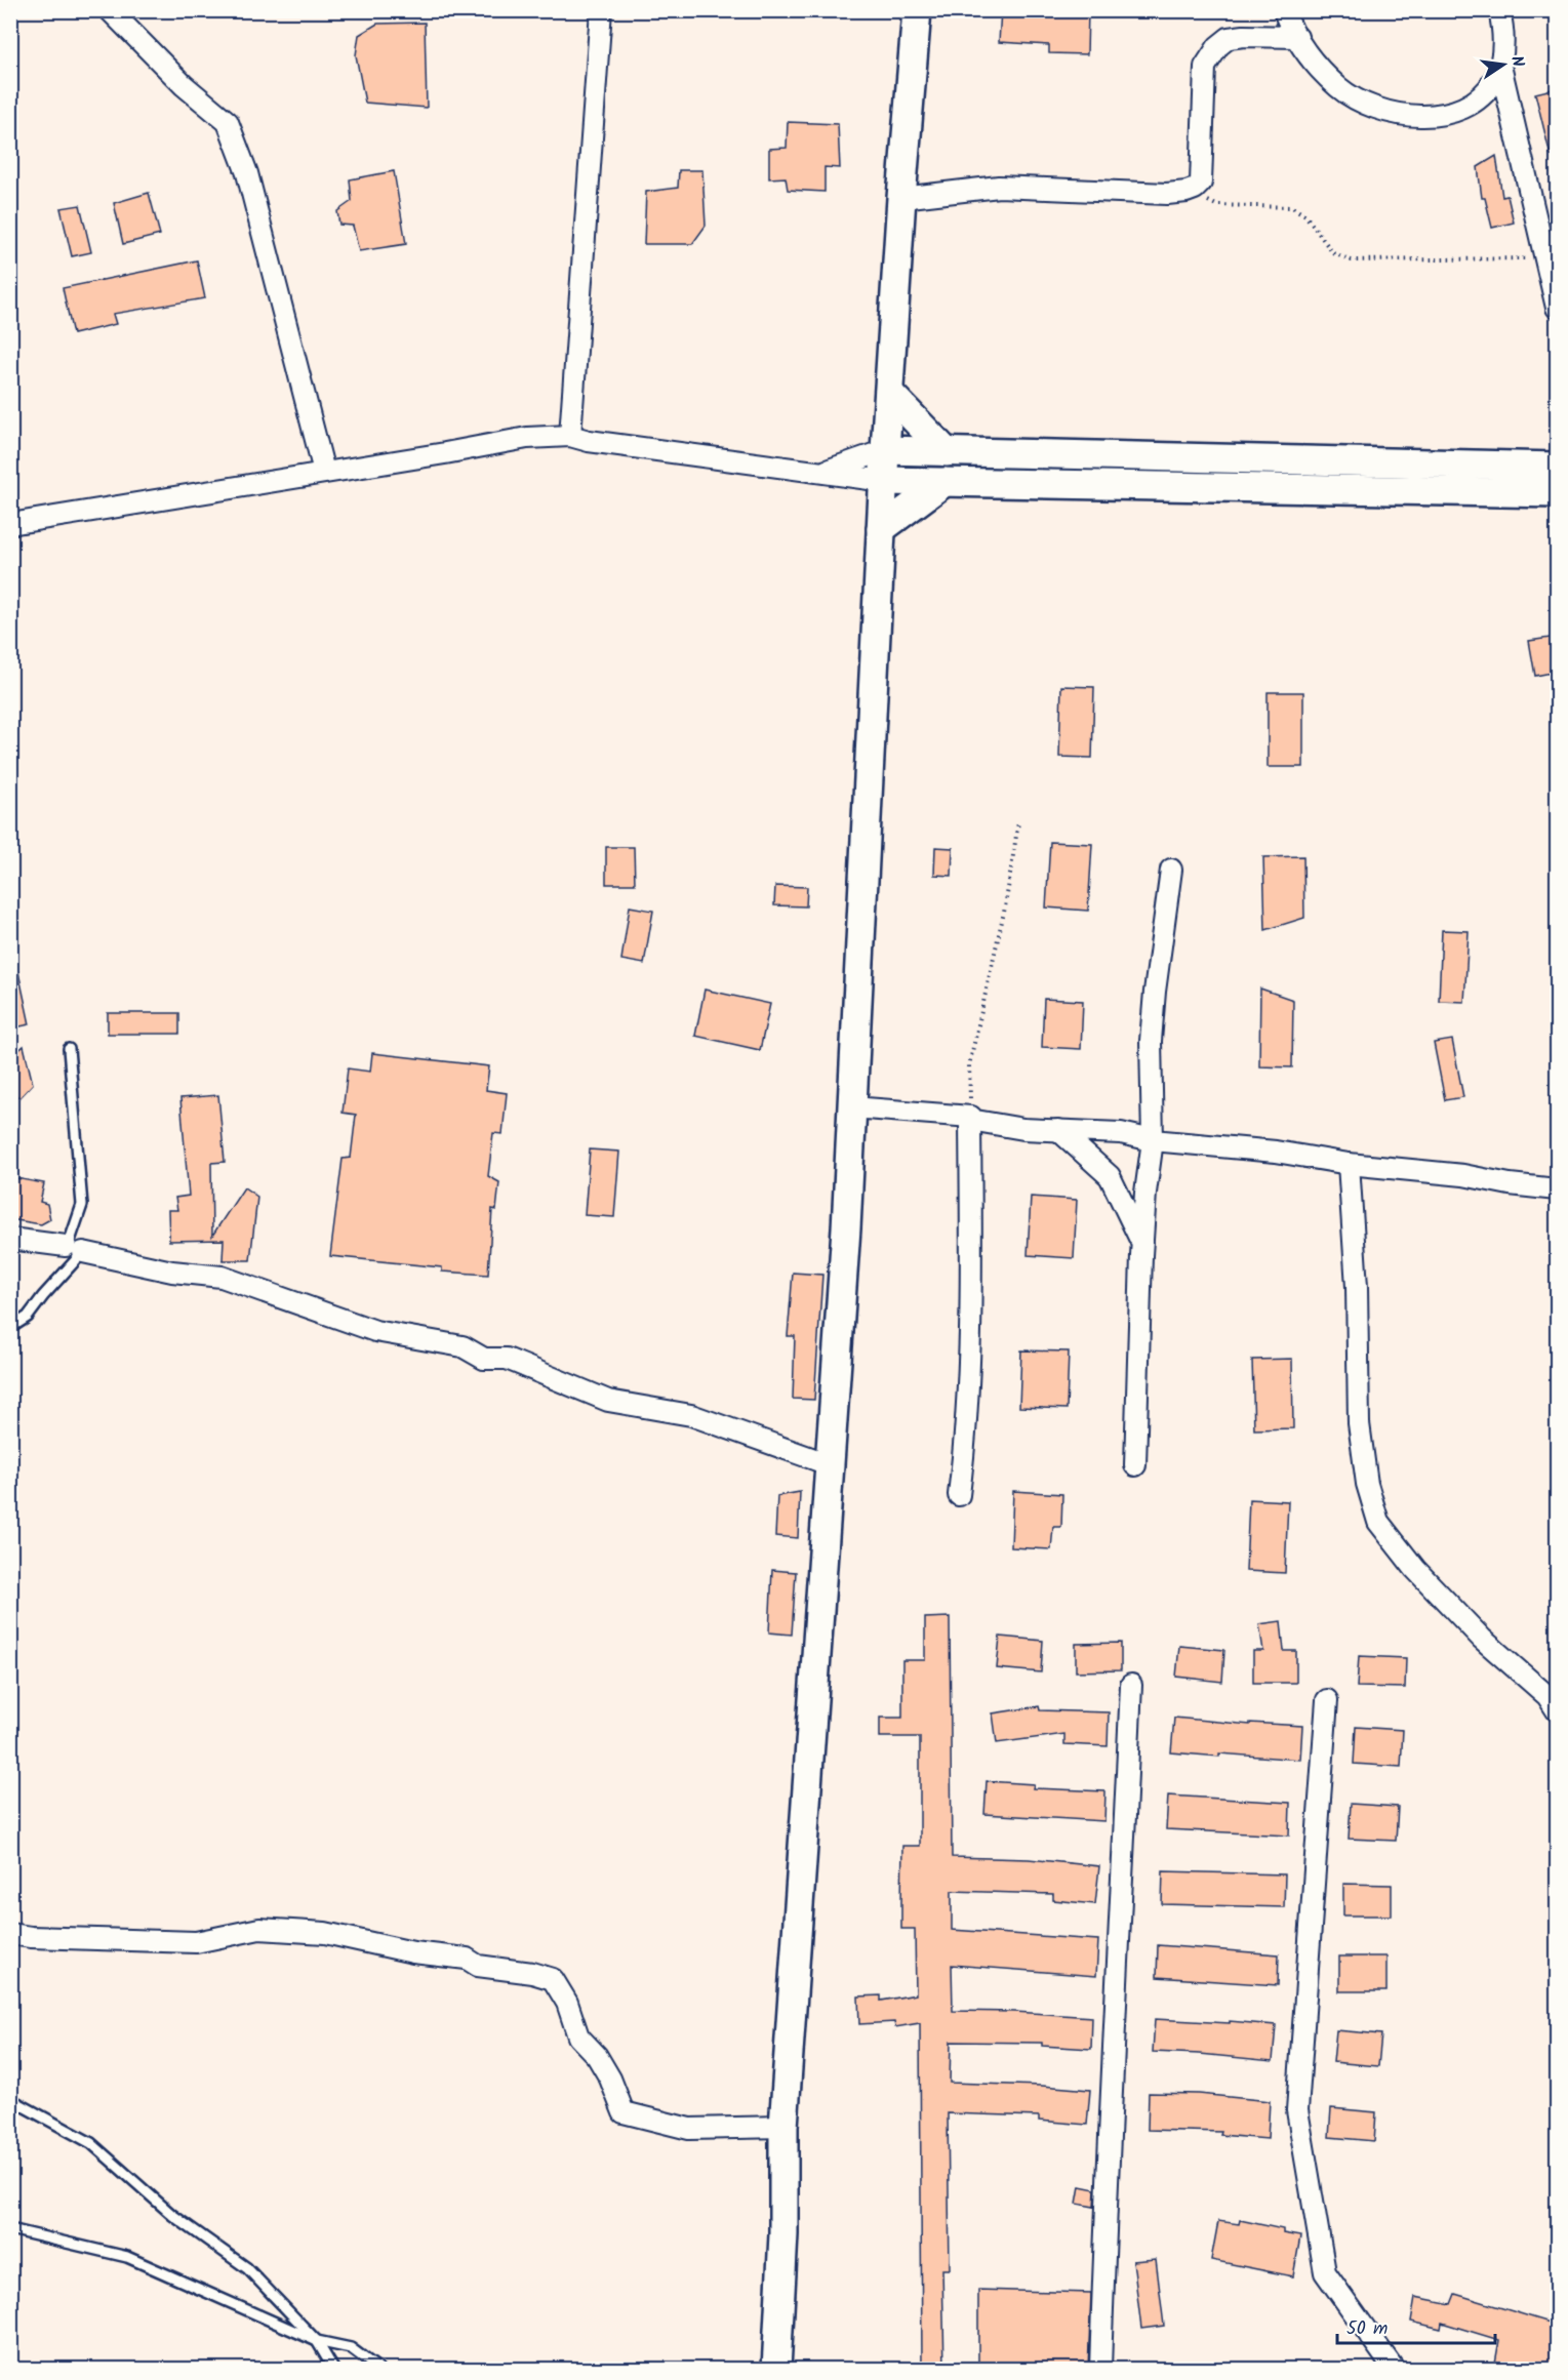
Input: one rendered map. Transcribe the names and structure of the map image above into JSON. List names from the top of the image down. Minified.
{"scale_bar":"50 m","north":"right"}
